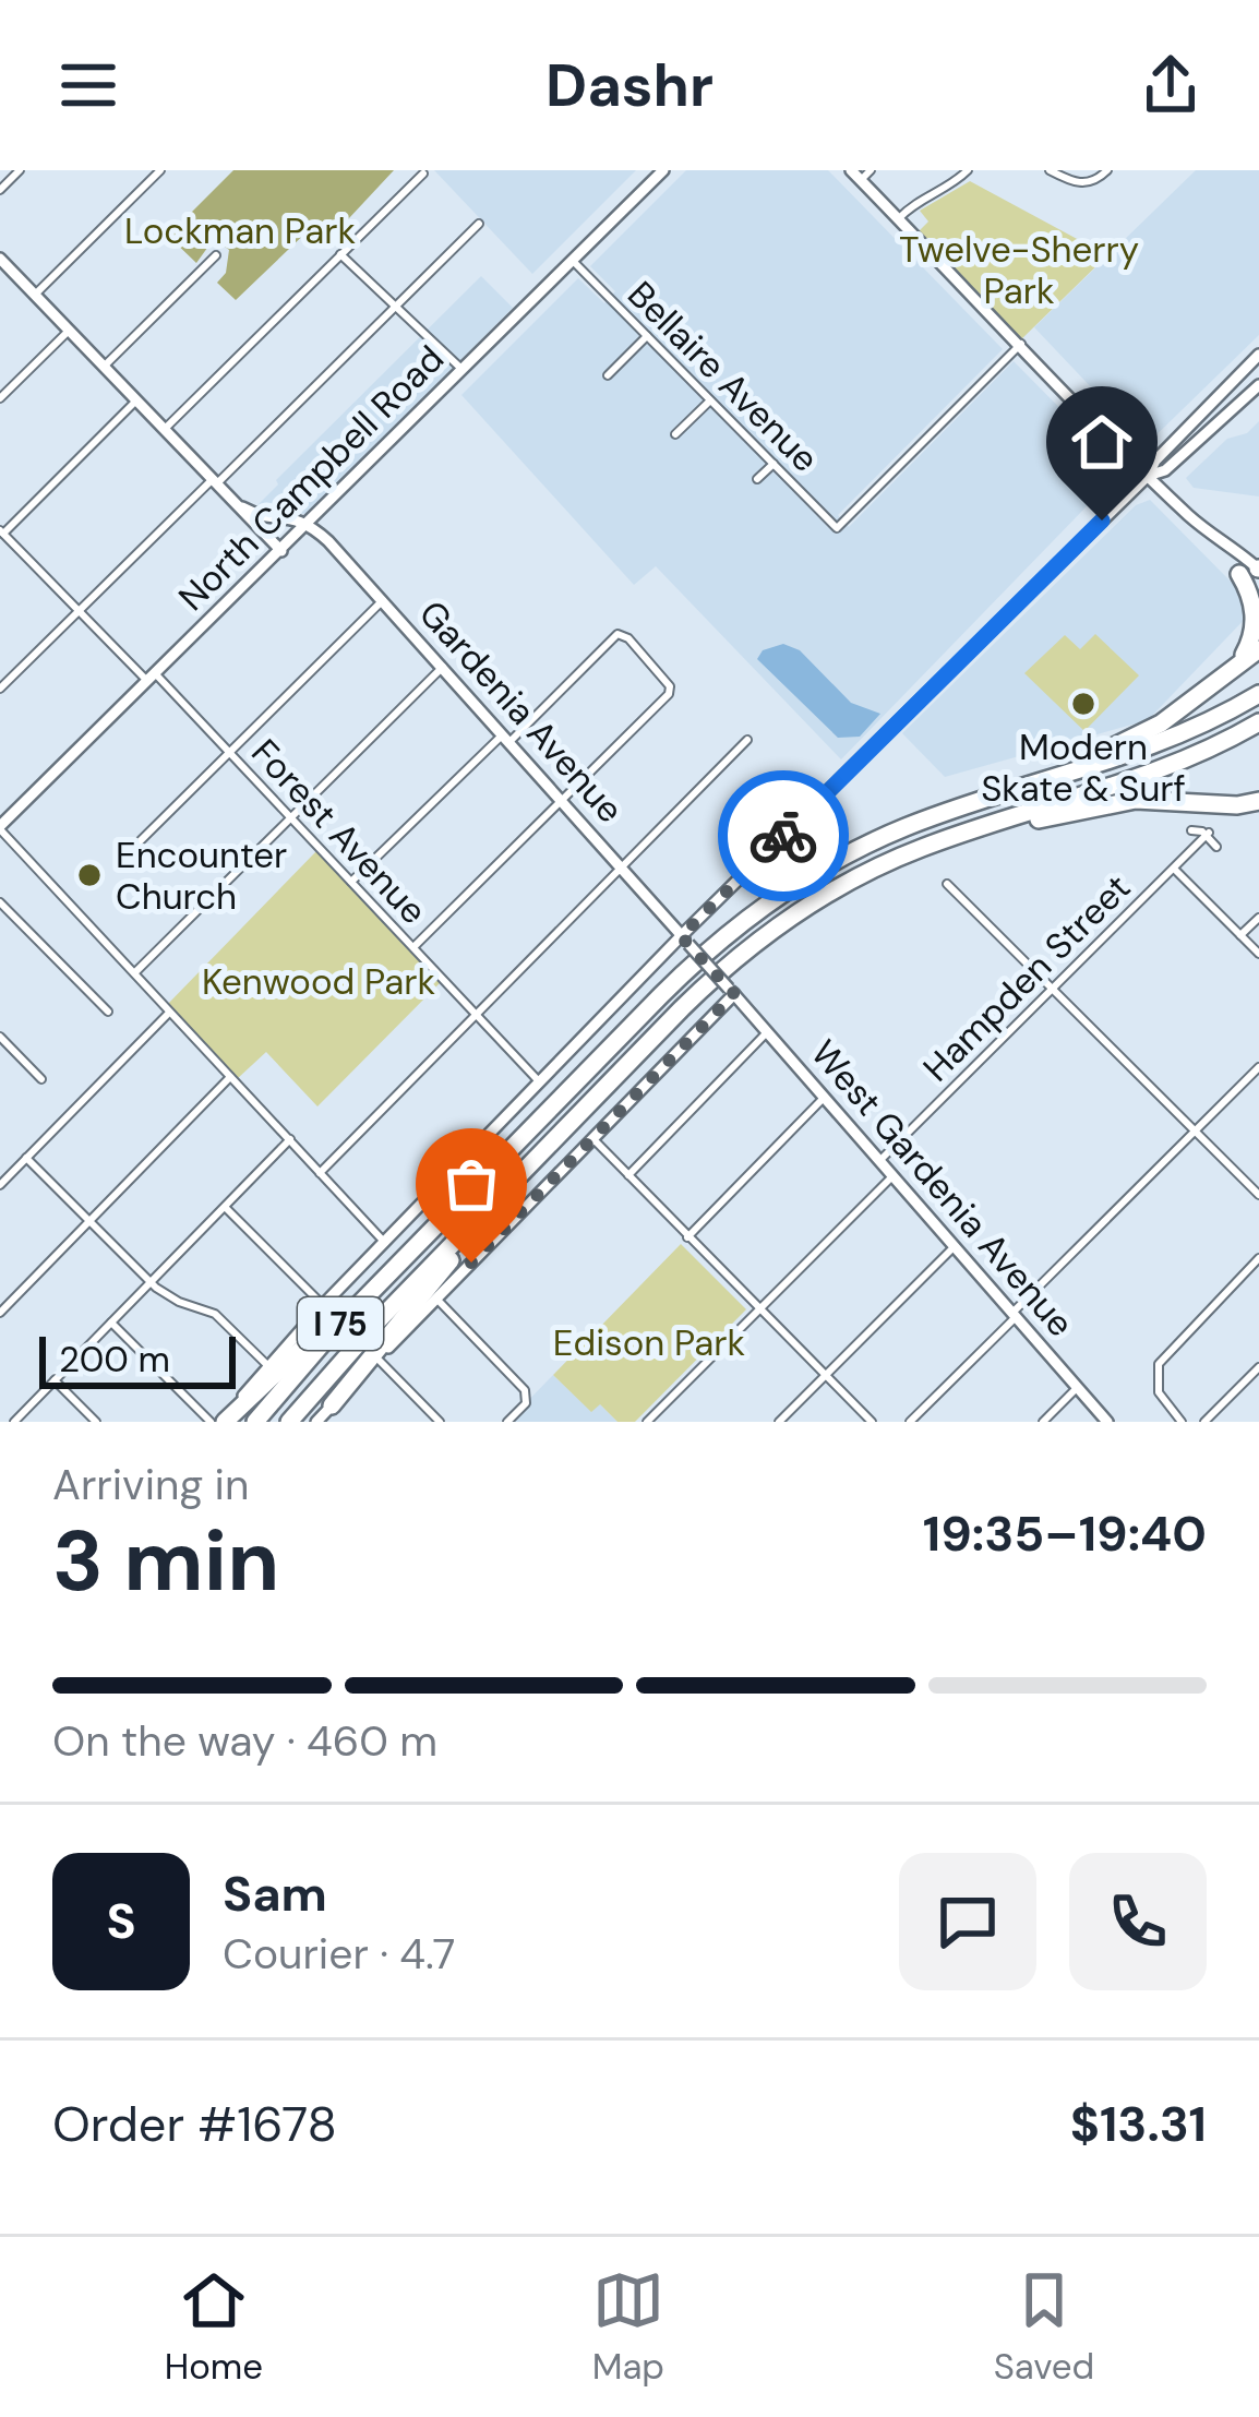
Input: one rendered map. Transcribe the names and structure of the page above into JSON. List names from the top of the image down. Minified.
{"streets":{"highway":["I 75"],"main road":["North Campbell Road","Gardenia Avenue","West Gardenia Avenue"],"street":["Bellaire Avenue","Forest Avenue","Hampden Street"]},"crossings":[["Bellaire Avenue","North Campbell Road"],["North Campbell Road","Gardenia Avenue"],["North Campbell Road","Forest Avenue"],["Gardenia Avenue","West Gardenia Avenue"],["Hampden Street","West Gardenia Avenue"]],"parks":["Lockman Park","Twelve-Sherry Park","Kenwood Park","Edison Park"],"places":["Modern Skate & Surf","Encounter Church"],"scale_bar":"200 m","page":{"header":"Dashr","scale":"200 m","heading":["3 min","Arriving in","19:35–19:40"],"panel":["Sam","Courier · 4.7","Order #1678","$13.31"],"bar":"On the way · 460 m","round":"S","tabs":["Home","Map","Saved"]}}
